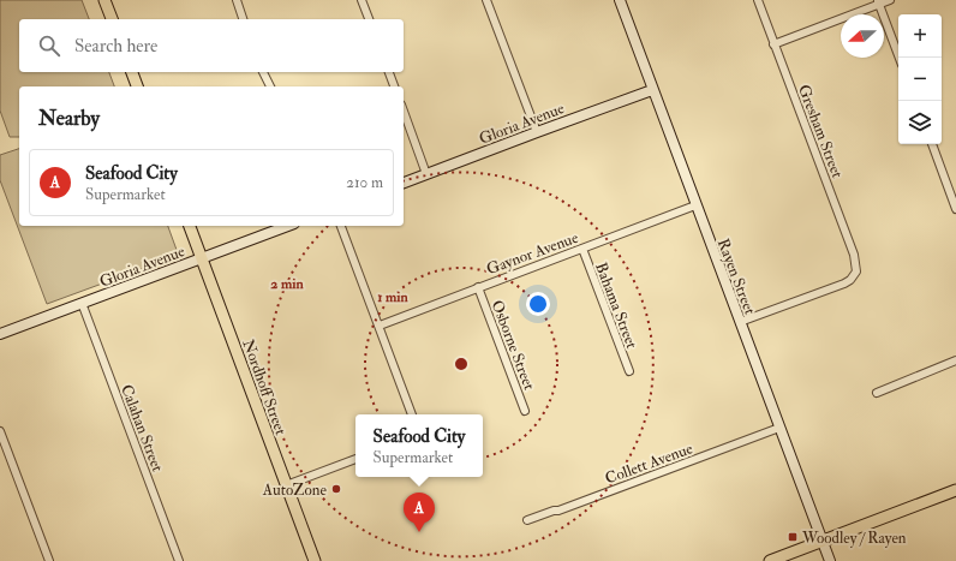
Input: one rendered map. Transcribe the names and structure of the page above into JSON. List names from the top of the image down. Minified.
{"streets":{"main road":["Nordhoff Street"],"street":["Gloria Avenue","Gresham Street","Gaynor Avenue","Rayen Street","Bahama Street","Osborne Street","Calahan Street","Collett Avenue"]},"crossings":[["Gloria Avenue","Rayen Street"],["Gloria Avenue","Nordhoff Street"],["Gloria Avenue","Calahan Street"],["Gresham Street","Rayen Street"],["Gaynor Avenue","Rayen Street"],["Gaynor Avenue","Bahama Street"],["Gaynor Avenue","Osborne Street"],["Rayen Street","Collett Avenue"]],"places":{"other":["AutoZone"],"transit":["Woodley / Rayen"]},"north":"left","page":{"map_buttons":["+","−"],"search":"Search here","heading":"Nearby","list":[{"mark":"A","name":"Seafood City","note":"Supermarket","value":"210 m"}],"popup":["Seafood City","Supermarket"],"pins":"A"},"rings":["2 min","1 min"]}
